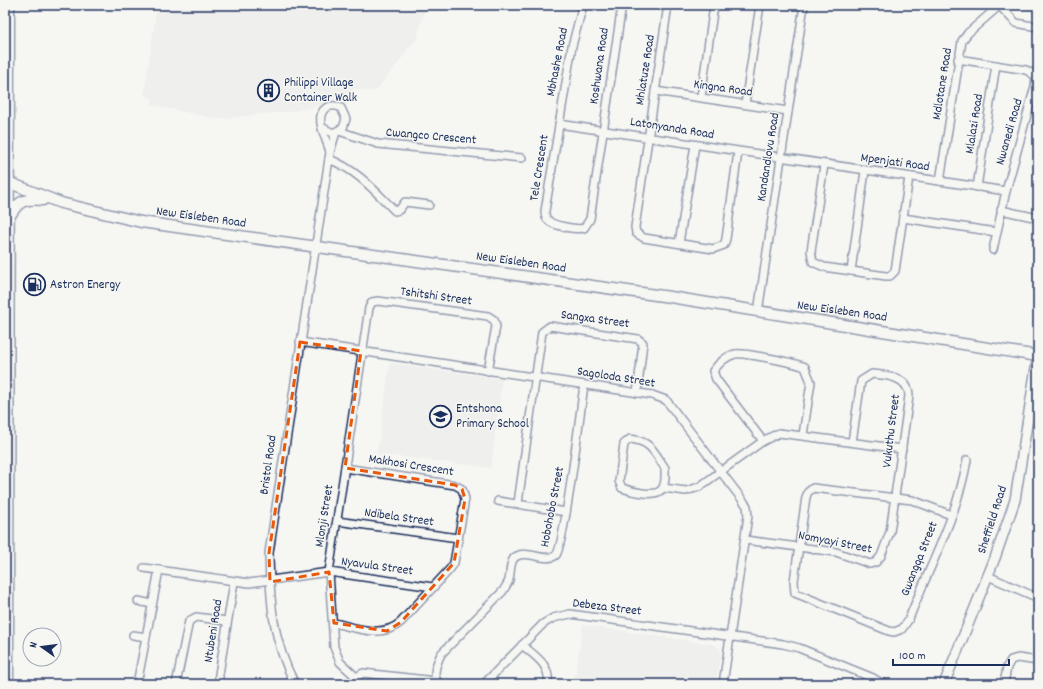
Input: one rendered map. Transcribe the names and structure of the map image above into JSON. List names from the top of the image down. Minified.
{"streets":{"main road":["New Eisleben Road"],"street":["Mbhashe Road","Koshwana Road","Mhlatuze Road","Mdlotane Road","Kingna Road","Mlalazi Road","Latonyanda Road","Nwanedi Road","Cwangco Crescent","Kandandlovu Road","Mpenjati Road","Tele Crescent","Tshitshi Street","Sangxa Street","Sagoloda Street","Vukuthu Street","Bristol Road","Makhosi Crescent","Hobohobo Street","Mlonji Street","Ndibela Street","Sheffield Road","Nomyayi Street","Gwangqa Street","Nyavula Street","Debeza Street","Ntubeni Road"]},"crossings":[["Mbhashe Road","Latonyanda Road"],["Mbhashe Road","Tele Crescent"],["Koshwana Road","Latonyanda Road"],["Koshwana Road","Tele Crescent"],["Mhlatuze Road","Kingna Road"],["Mhlatuze Road","Latonyanda Road"],["Mdlotane Road","Nwanedi Road"],["Mdlotane Road","Mpenjati Road"],["Kingna Road","Kandandlovu Road"],["Mlalazi Road","Nwanedi Road"],["Mlalazi Road","Mpenjati Road"],["Latonyanda Road","Kandandlovu Road"],["Latonyanda Road","Mpenjati Road"],["Latonyanda Road","Tele Crescent"],["Nwanedi Road","Mpenjati Road"],["Cwangco Crescent","Bristol Road"],["Kandandlovu Road","Mpenjati Road"],["Kandandlovu Road","New Eisleben Road"],["New Eisleben Road","Bristol Road"],["New Eisleben Road","Sheffield Road"],["Tshitshi Street","Sagoloda Street"],["Tshitshi Street","Mlonji Street"],["Sangxa Street","Sagoloda Street"],["Sagoloda Street","Bristol Road"],["Sagoloda Street","Hobohobo Street"],["Sagoloda Street","Mlonji Street"],["Sagoloda Street","Nomyayi Street"],["Sagoloda Street","Debeza Street"],["Vukuthu Street","Nomyayi Street"],["Vukuthu Street","Gwangqa Street"],["Bristol Road","Nyavula Street"],["Makhosi Crescent","Mlonji Street"],["Makhosi Crescent","Ndibela Street"],["Makhosi Crescent","Nyavula Street"],["Hobohobo Street","Mlonji Street"],["Mlonji Street","Ndibela Street"],["Mlonji Street","Nyavula Street"],["Nomyayi Street","Gwangqa Street"],["Nyavula Street","Ntubeni Road"]],"places":{"building":["Philippi Village Container Walk"],"fuel station":["Astron Energy"],"school or university":["Entshona Primary School"]},"scale_bar":"100 m","north":"left"}
